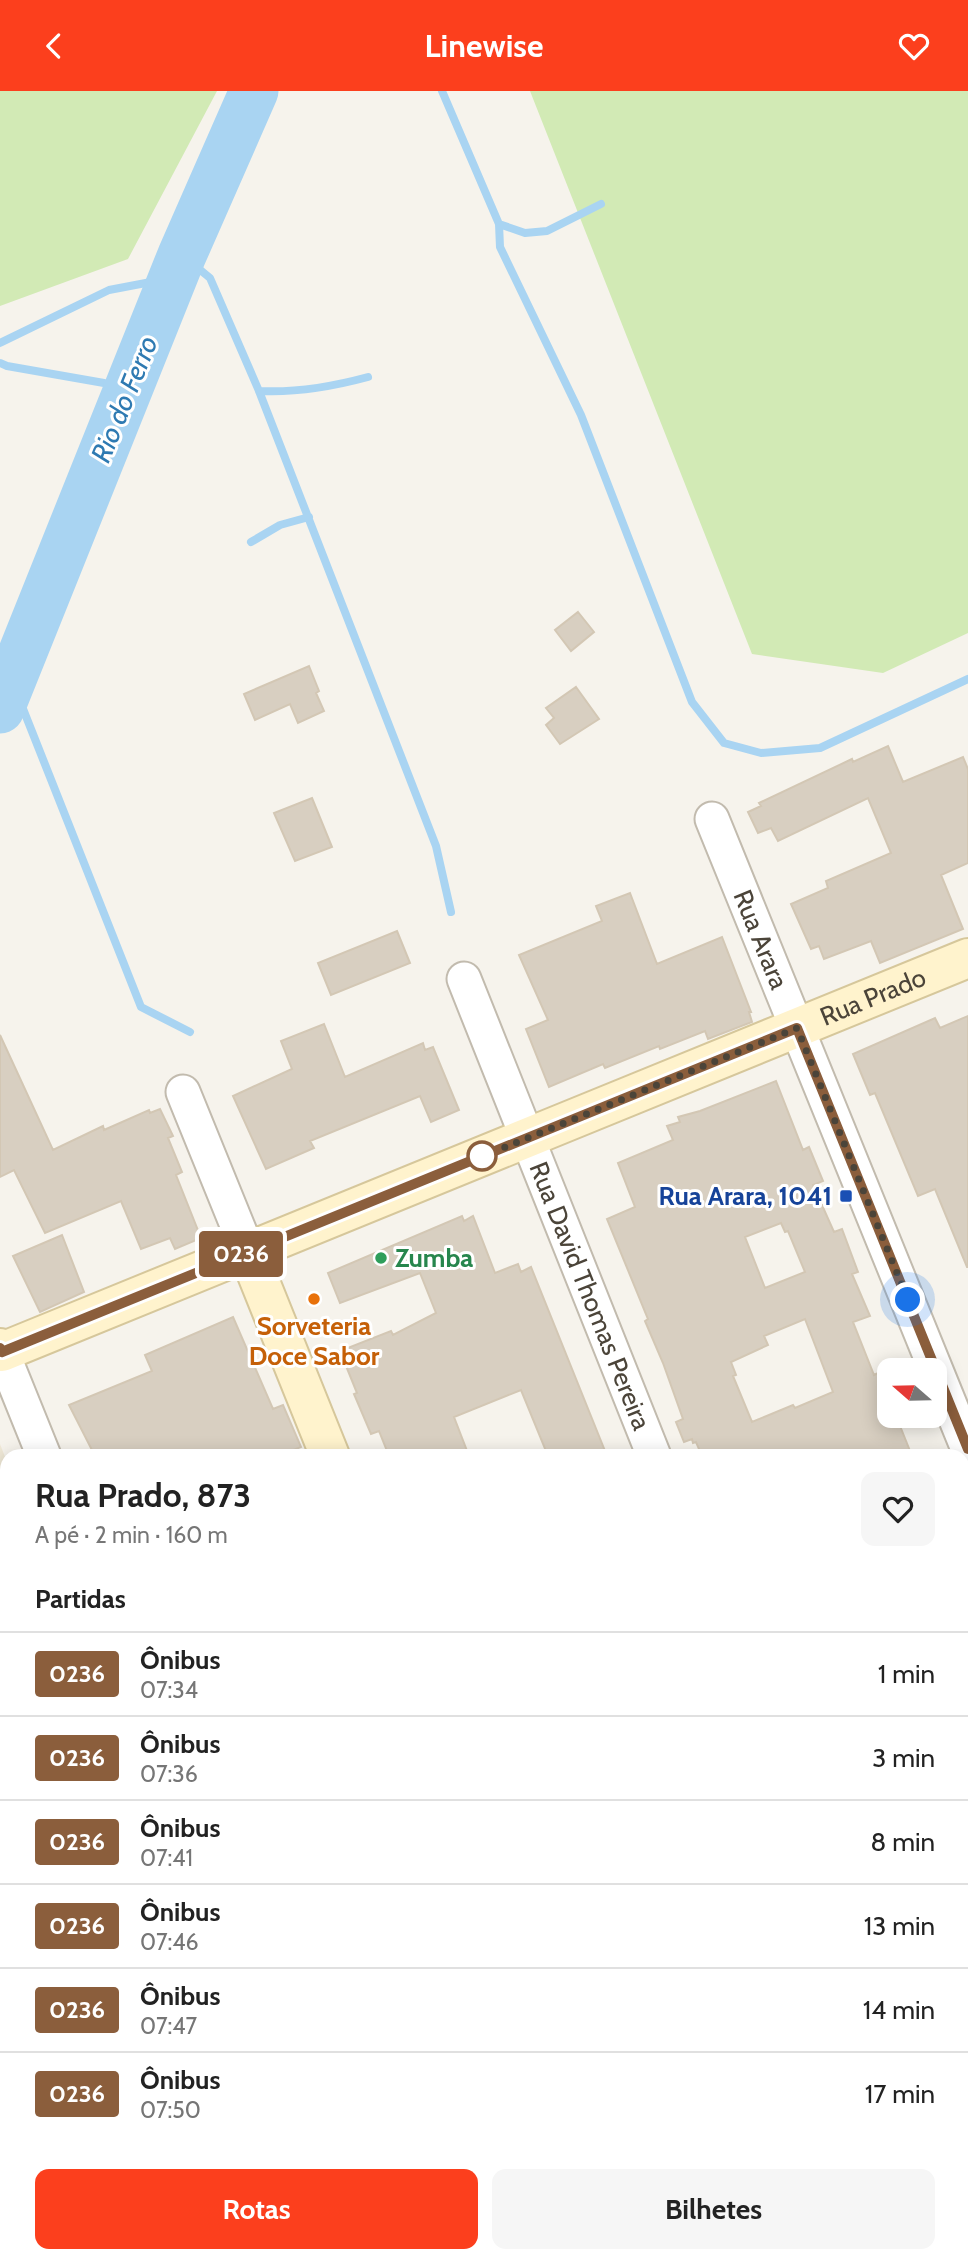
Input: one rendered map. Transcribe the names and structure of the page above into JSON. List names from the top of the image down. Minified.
{"streets":{"street":["Rua Arara","Rua Prado","Rua David Thomas Pereira"]},"crossings":[["Rua Arara","Rua Prado"],["Rua Prado","Rua David Thomas Pereira"]],"water":["Rio do Ferro"],"places":{"transit":["Rua Arara, 1041"],"other":["Zumba","Sorveteria Doce Sabor"]},"lines":["bus line 0236"],"north":"left","page":{"header":"Linewise","on_map":"0236","heading":[["Rua Prado, 873","A pé · 2 min · 160 m"],"Partidas"],"list":[{"mark":"0236","name":"Ônibus","note":"07:34","value":"1 min"},{"mark":"0236","name":"Ônibus","note":"07:36","value":"3 min"},{"mark":"0236","name":"Ônibus","note":"07:41","value":"8 min"},{"mark":"0236","name":"Ônibus","note":"07:46","value":"13 min"},{"mark":"0236","name":"Ônibus","note":"07:47","value":"14 min"},{"mark":"0236","name":"Ônibus","note":"07:50","value":"17 min"}],"buttons":["Rotas","Bilhetes"]}}
